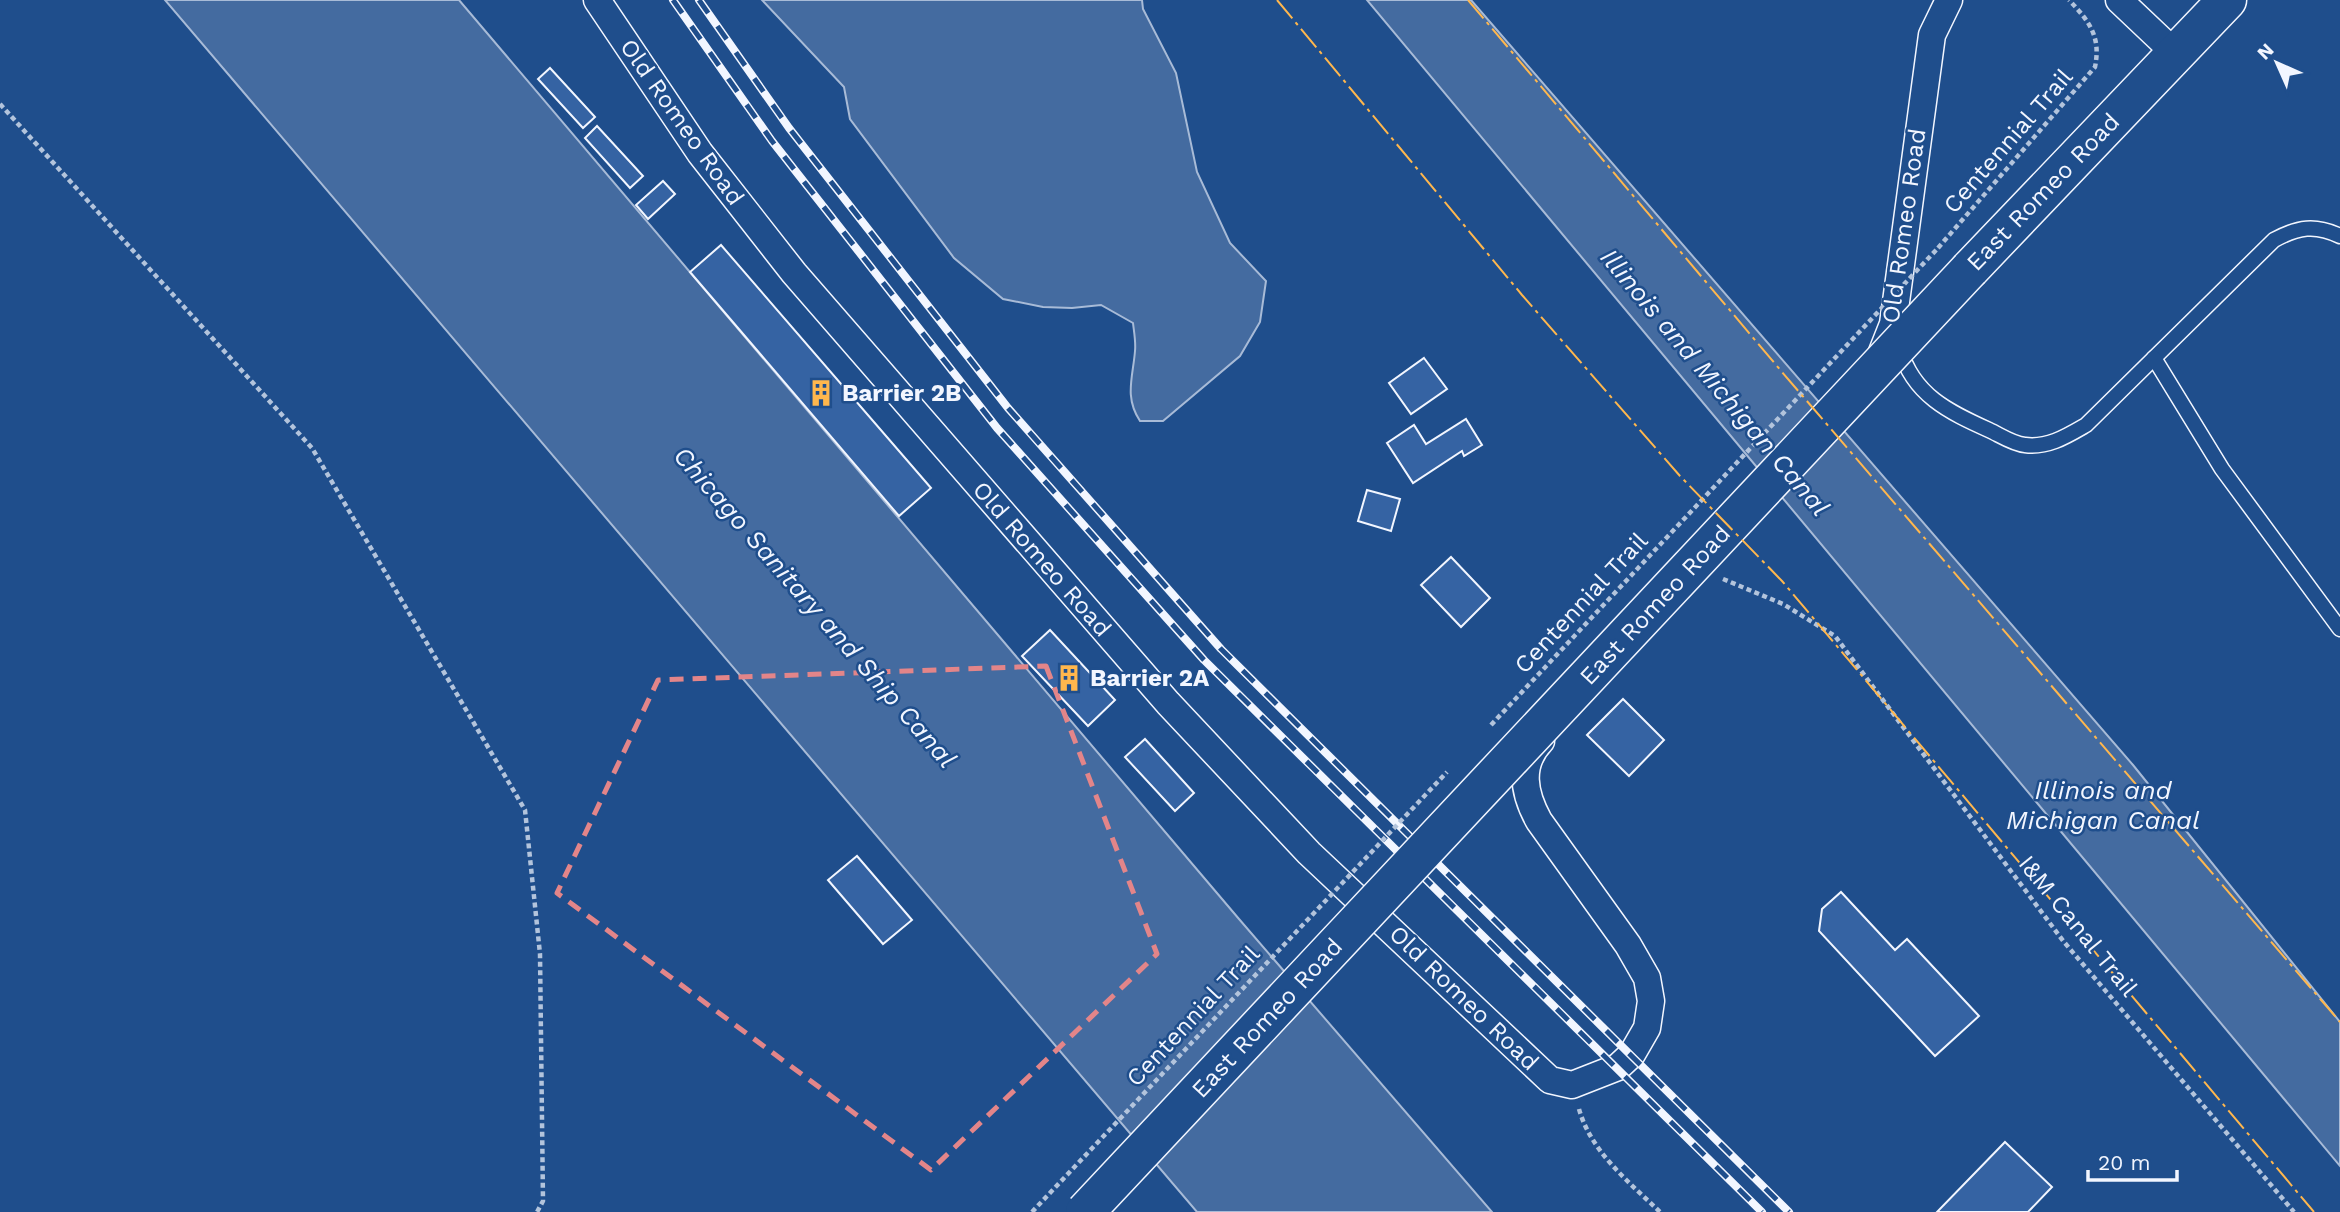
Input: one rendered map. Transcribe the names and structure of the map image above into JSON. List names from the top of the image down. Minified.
{"streets":{"main road":["East Romeo Road"],"street":["Old Romeo Road"],"path":["Centennial Trail","I&M Canal Trail"]},"crossings":[["Old Romeo Road","I&M Canal Trail"]],"water":["Illinois and Michigan Canal","Chicago Sanitary and Ship Canal"],"places":{"building":["Barrier 2B","Barrier 2A"]},"scale_bar":"20 m","north":"top left"}
